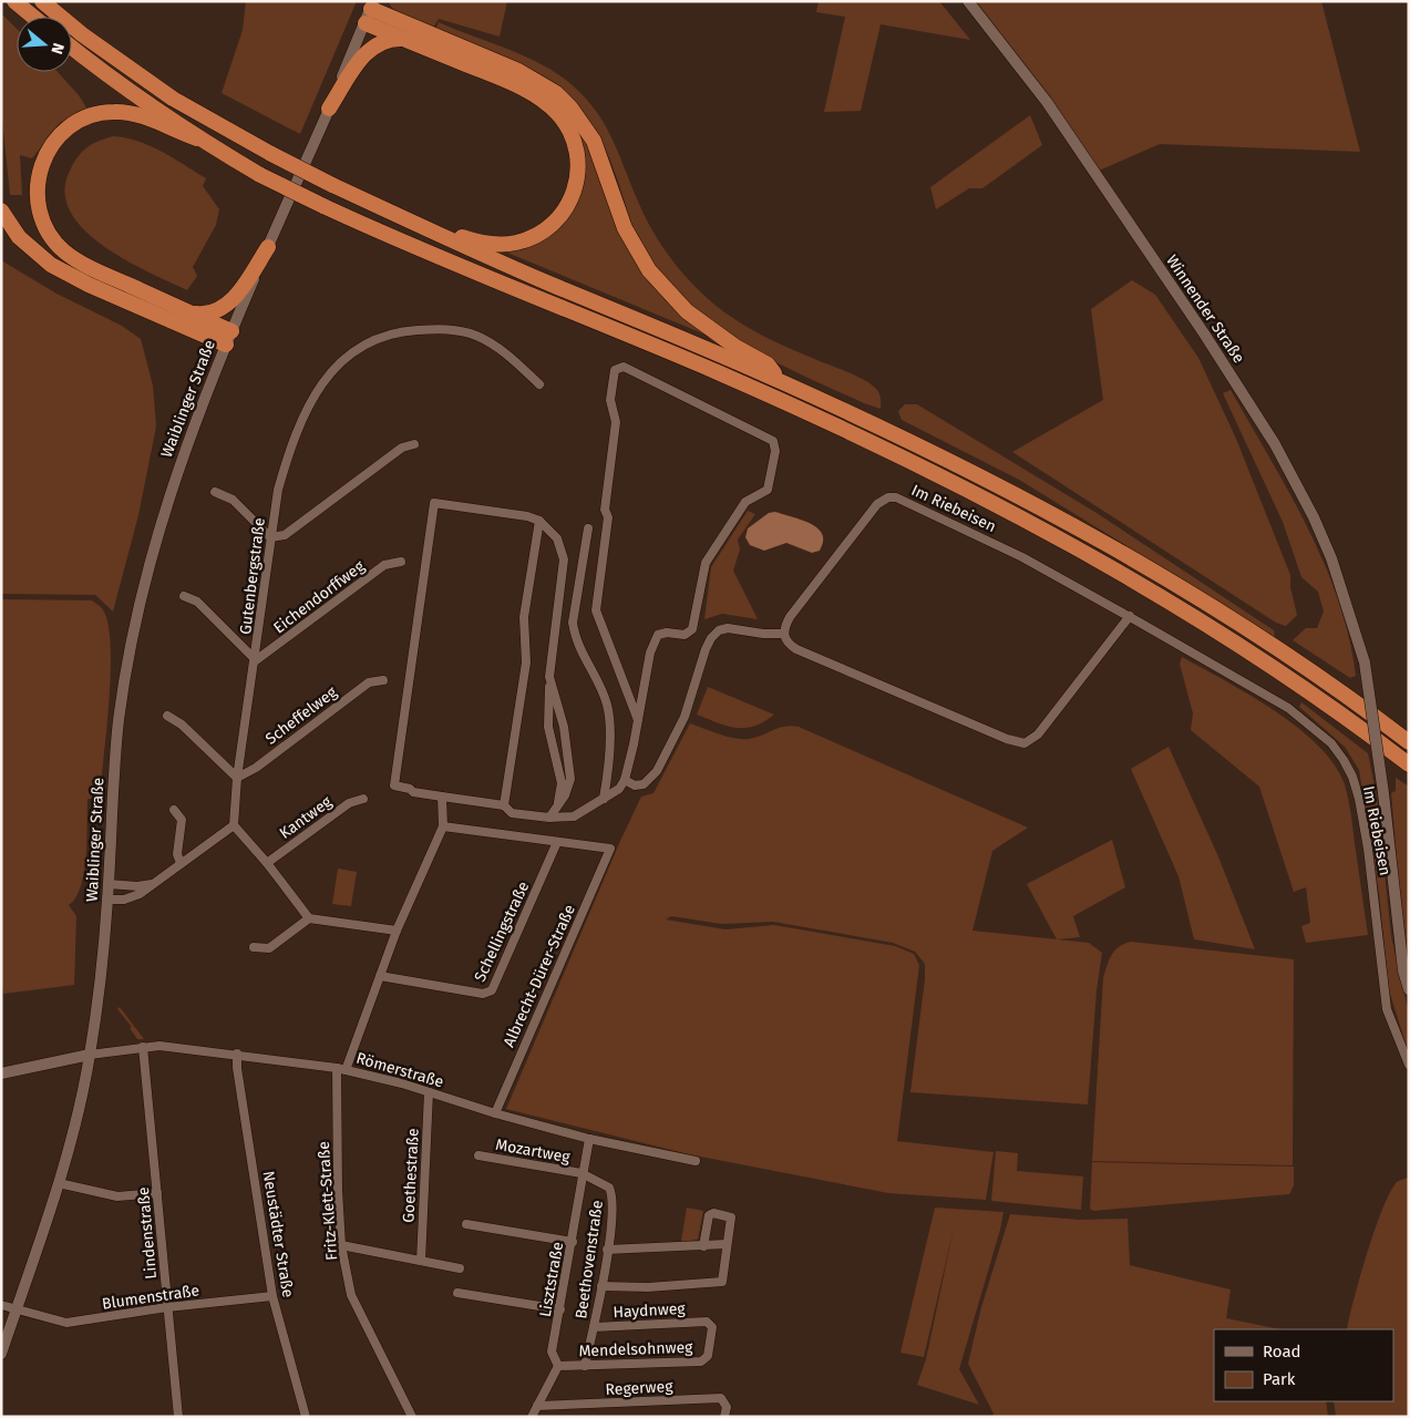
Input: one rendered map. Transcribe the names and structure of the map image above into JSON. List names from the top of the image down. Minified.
{"streets":{"street":["Winnender Straße","Waiblinger Straße","Im Riebeisen","Gutenbergstraße","Eichendorffweg","Scheffelweg","Kantweg","Schellingstraße","Albrecht-Dürer-Straße","Römerstraße","Mozartweg","Goethestraße","Fritz-Klett-Straße","Lindenstraße","Neustädter Straße","Beethovenstraße","Lisztstraße","Blumenstraße","Haydnweg","Mendelsohnweg","Regerweg"]},"crossings":[["Waiblinger Straße","Römerstraße"],["Waiblinger Straße","Blumenstraße"],["Gutenbergstraße","Eichendorffweg"],["Gutenbergstraße","Scheffelweg"],["Schellingstraße","Albrecht-Dürer-Straße"],["Schellingstraße","Fritz-Klett-Straße"],["Albrecht-Dürer-Straße","Römerstraße"],["Römerstraße","Goethestraße"],["Römerstraße","Fritz-Klett-Straße"],["Römerstraße","Lindenstraße"],["Römerstraße","Neustädter Straße"],["Römerstraße","Lisztstraße"],["Mozartweg","Beethovenstraße"],["Mozartweg","Lisztstraße"],["Lindenstraße","Blumenstraße"],["Neustädter Straße","Blumenstraße"],["Beethovenstraße","Lisztstraße"],["Beethovenstraße","Haydnweg"],["Beethovenstraße","Mendelsohnweg"],["Lisztstraße","Mendelsohnweg"],["Haydnweg","Mendelsohnweg"]],"legend":["Road","Park"],"north":"right"}
